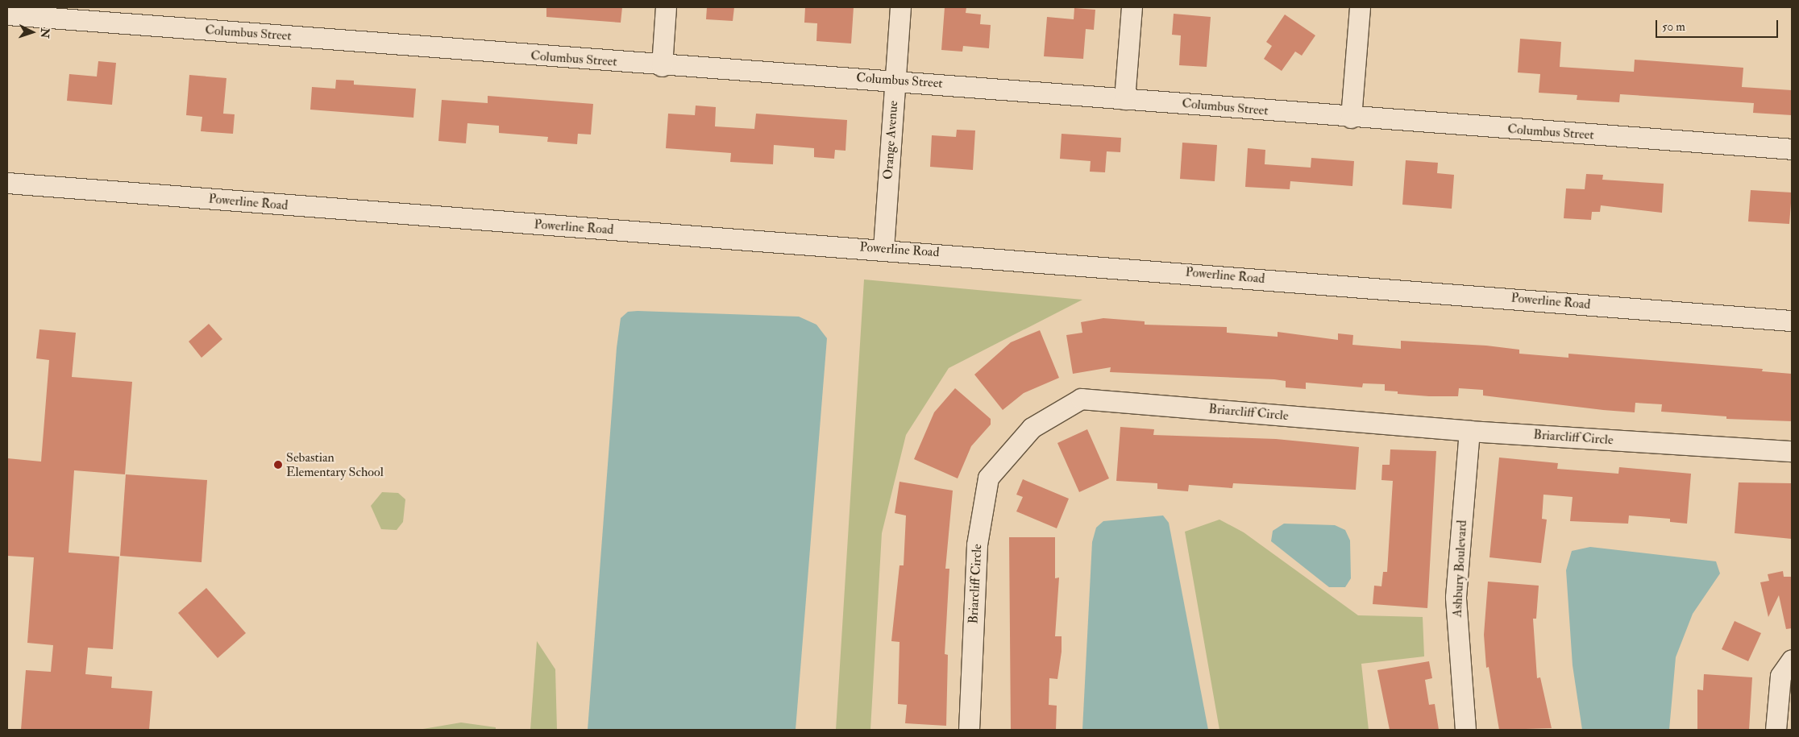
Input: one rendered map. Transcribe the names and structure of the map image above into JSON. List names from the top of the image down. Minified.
{"streets":{"street":["Columbus Street","Orange Avenue","Powerline Road","Briarcliff Circle","Ashbury Boulevard"]},"crossings":[["Columbus Street","Orange Avenue"],["Orange Avenue","Powerline Road"],["Briarcliff Circle","Ashbury Boulevard"]],"places":["Sebastian Elementary School"],"scale_bar":"50 m","north":"right"}
